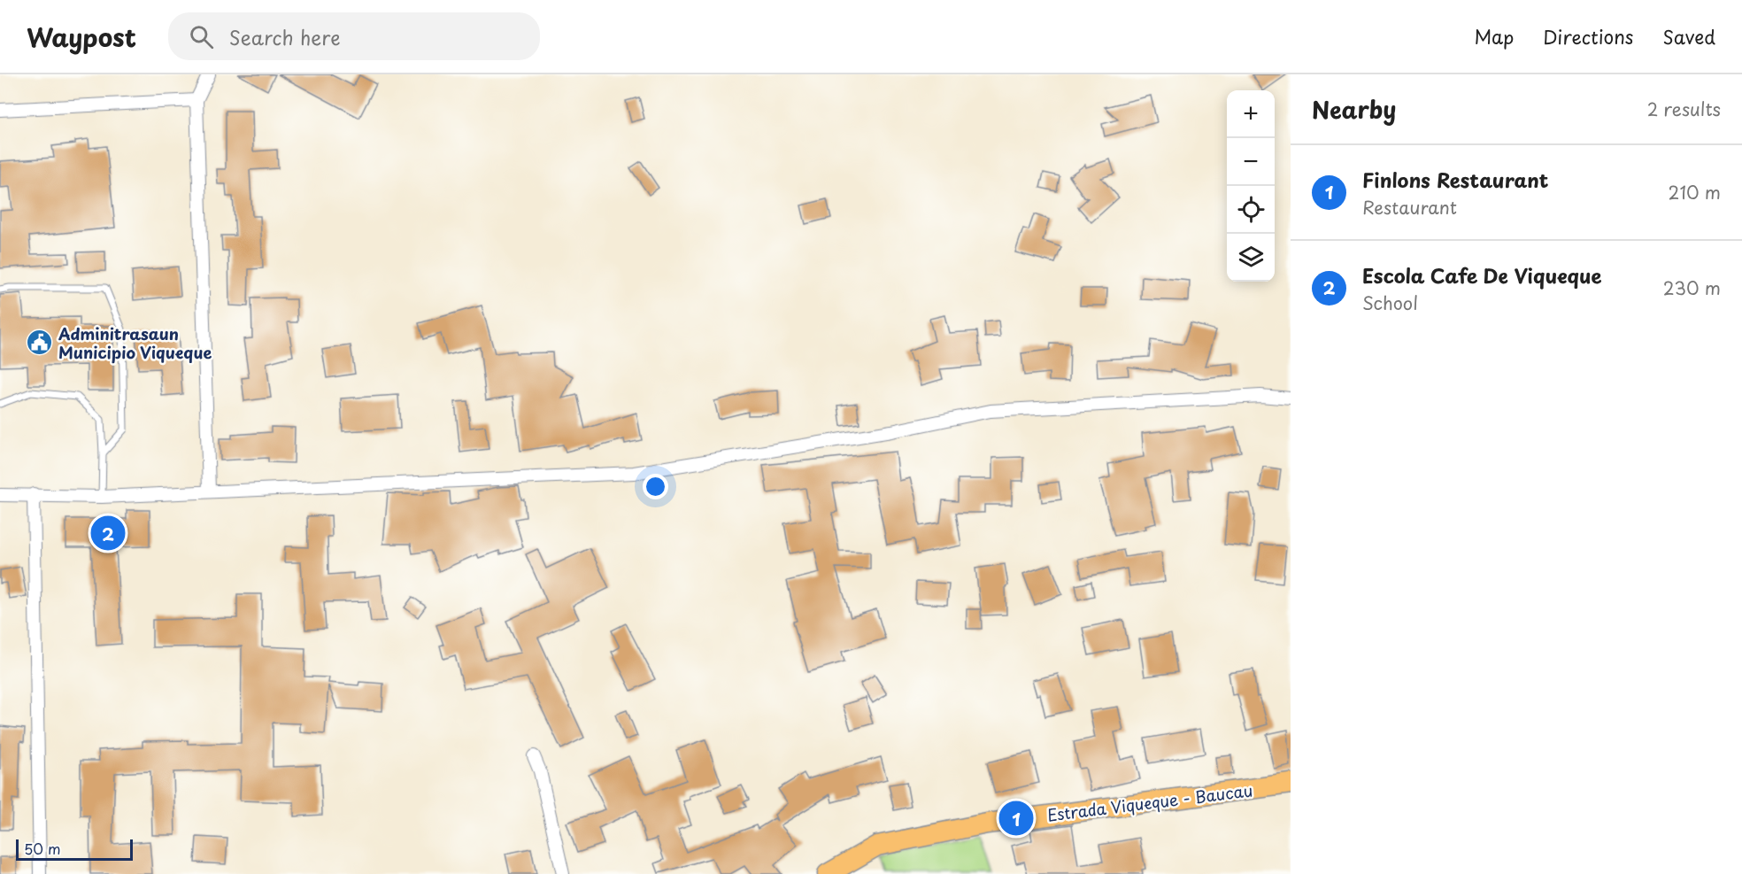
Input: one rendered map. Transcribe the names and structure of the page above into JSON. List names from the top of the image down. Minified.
{"streets":{"main road":["Estrada Viqueque - Baucau"]},"places":{"public building":["Adminitrasaun Municipio Viqueque"]},"scale_bar":"50 m","page":{"header":"Waypost","search":"Search here","nav":["Map","Directions","Saved"],"heading":["Nearby","2 results"],"map_buttons":["+","−"],"list":[{"mark":"1","name":"Finlons Restaurant","note":"Restaurant","value":"210 m"},{"mark":"2","name":"Escola Cafe De Viqueque","note":"School","value":"230 m"}],"pins":["2","1"],"scale":"50 m"}}
